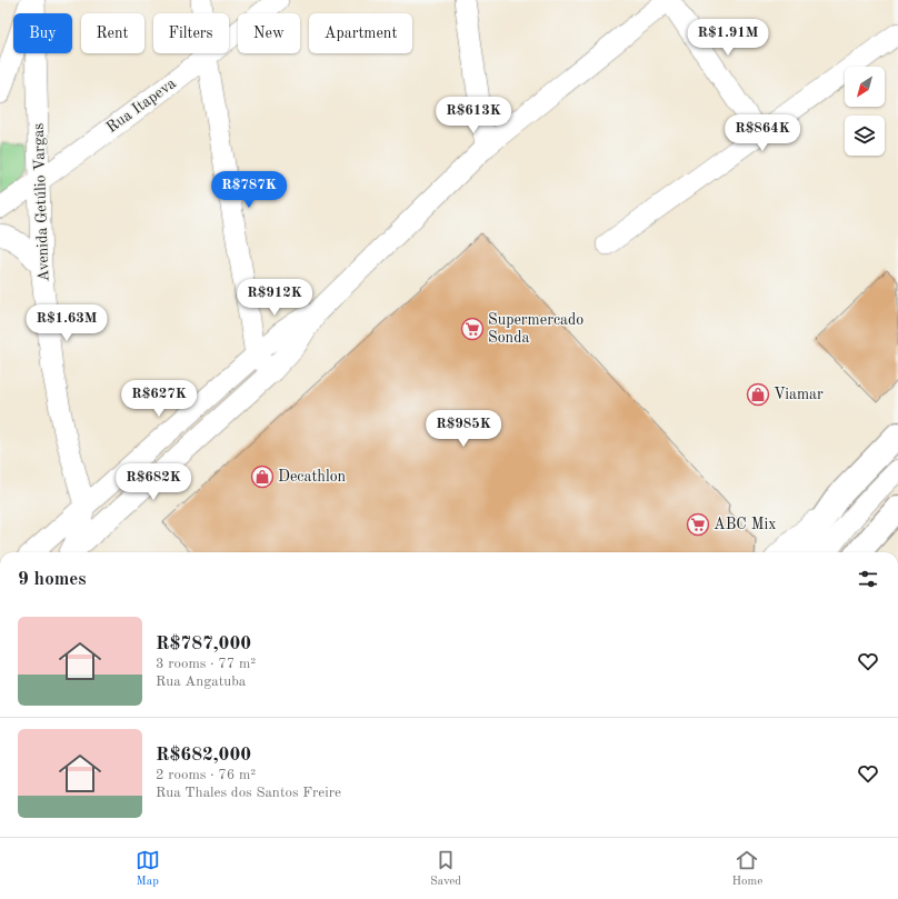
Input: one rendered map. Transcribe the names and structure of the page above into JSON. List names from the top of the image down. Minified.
{"streets":{"street":["Rua Itapeva","Avenida Getúlio Vargas"]},"crossings":[["Rua Itapeva","Avenida Getúlio Vargas"]],"places":{"supermarket":["Supermercado Sonda","ABC Mix"],"shop":["Viamar","Decathlon"]},"north":"bottom left","page":{"chip":["Buy","Rent","Filters","New","Apartment"],"price":["R$1.91M","R$613K","R$864K","R$787K","R$912K","R$1.63M","R$627K","R$985K","R$682K"],"heading":"9 homes","list":[{"name":"R$787,000","note":"3 rooms · 77 m² · Rua Angatuba"},{"name":"R$682,000","note":"2 rooms · 76 m² · Rua Thales dos Santos Freire"}],"tabs":["Map","Saved","Home"]}}
